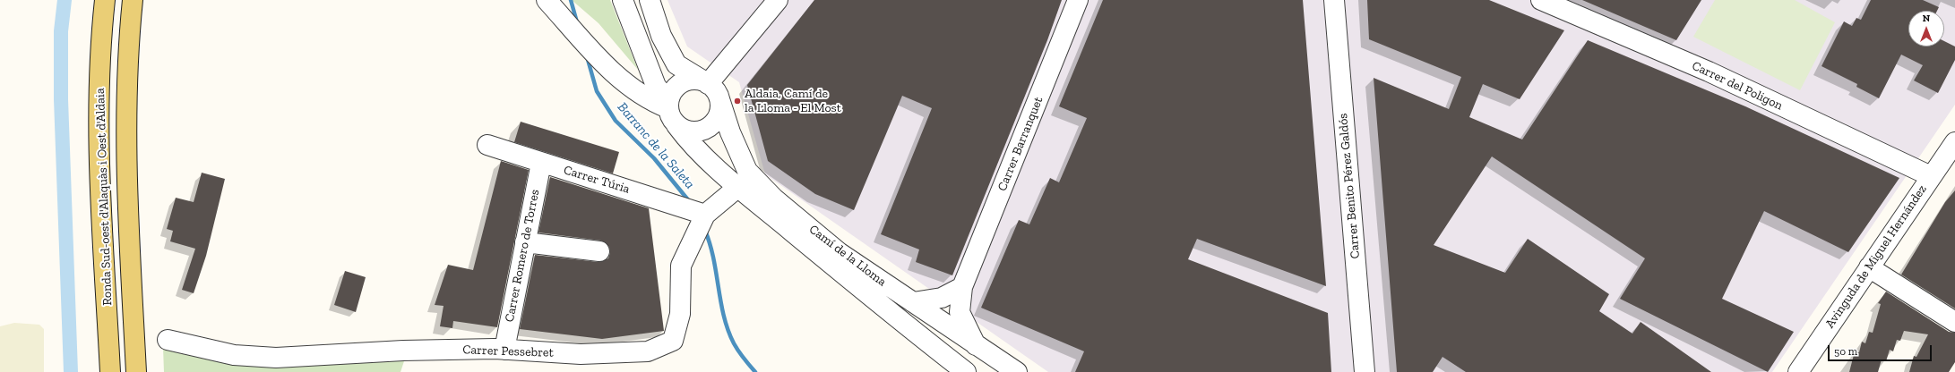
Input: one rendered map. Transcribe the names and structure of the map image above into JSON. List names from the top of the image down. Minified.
{"streets":{"main road":["Ronda Sud-oest d'Alaquàs i Oest d'Aldaia"],"street":["Carrer del Poligon","Carrer Barranquet","Carrer Túria","Carrer Benito Pérez Galdós","Carrer Romero de Torres","Camí de la Lloma","Avinguda de Miguel Hernández","Carrer Pessebret"]},"crossings":[["Carrer del Poligon","Avinguda de Miguel Hernández"],["Carrer Barranquet","Camí de la Lloma"],["Carrer Túria","Carrer Romero de Torres"],["Carrer Túria","Carrer Pessebret"],["Carrer Romero de Torres","Carrer Pessebret"],["Camí de la Lloma","Carrer Pessebret"]],"water":["Barranc de la Saleta"],"places":["Aldaia, Camí de la Lloma - El Most"],"scale_bar":"50 m","north":"top"}
